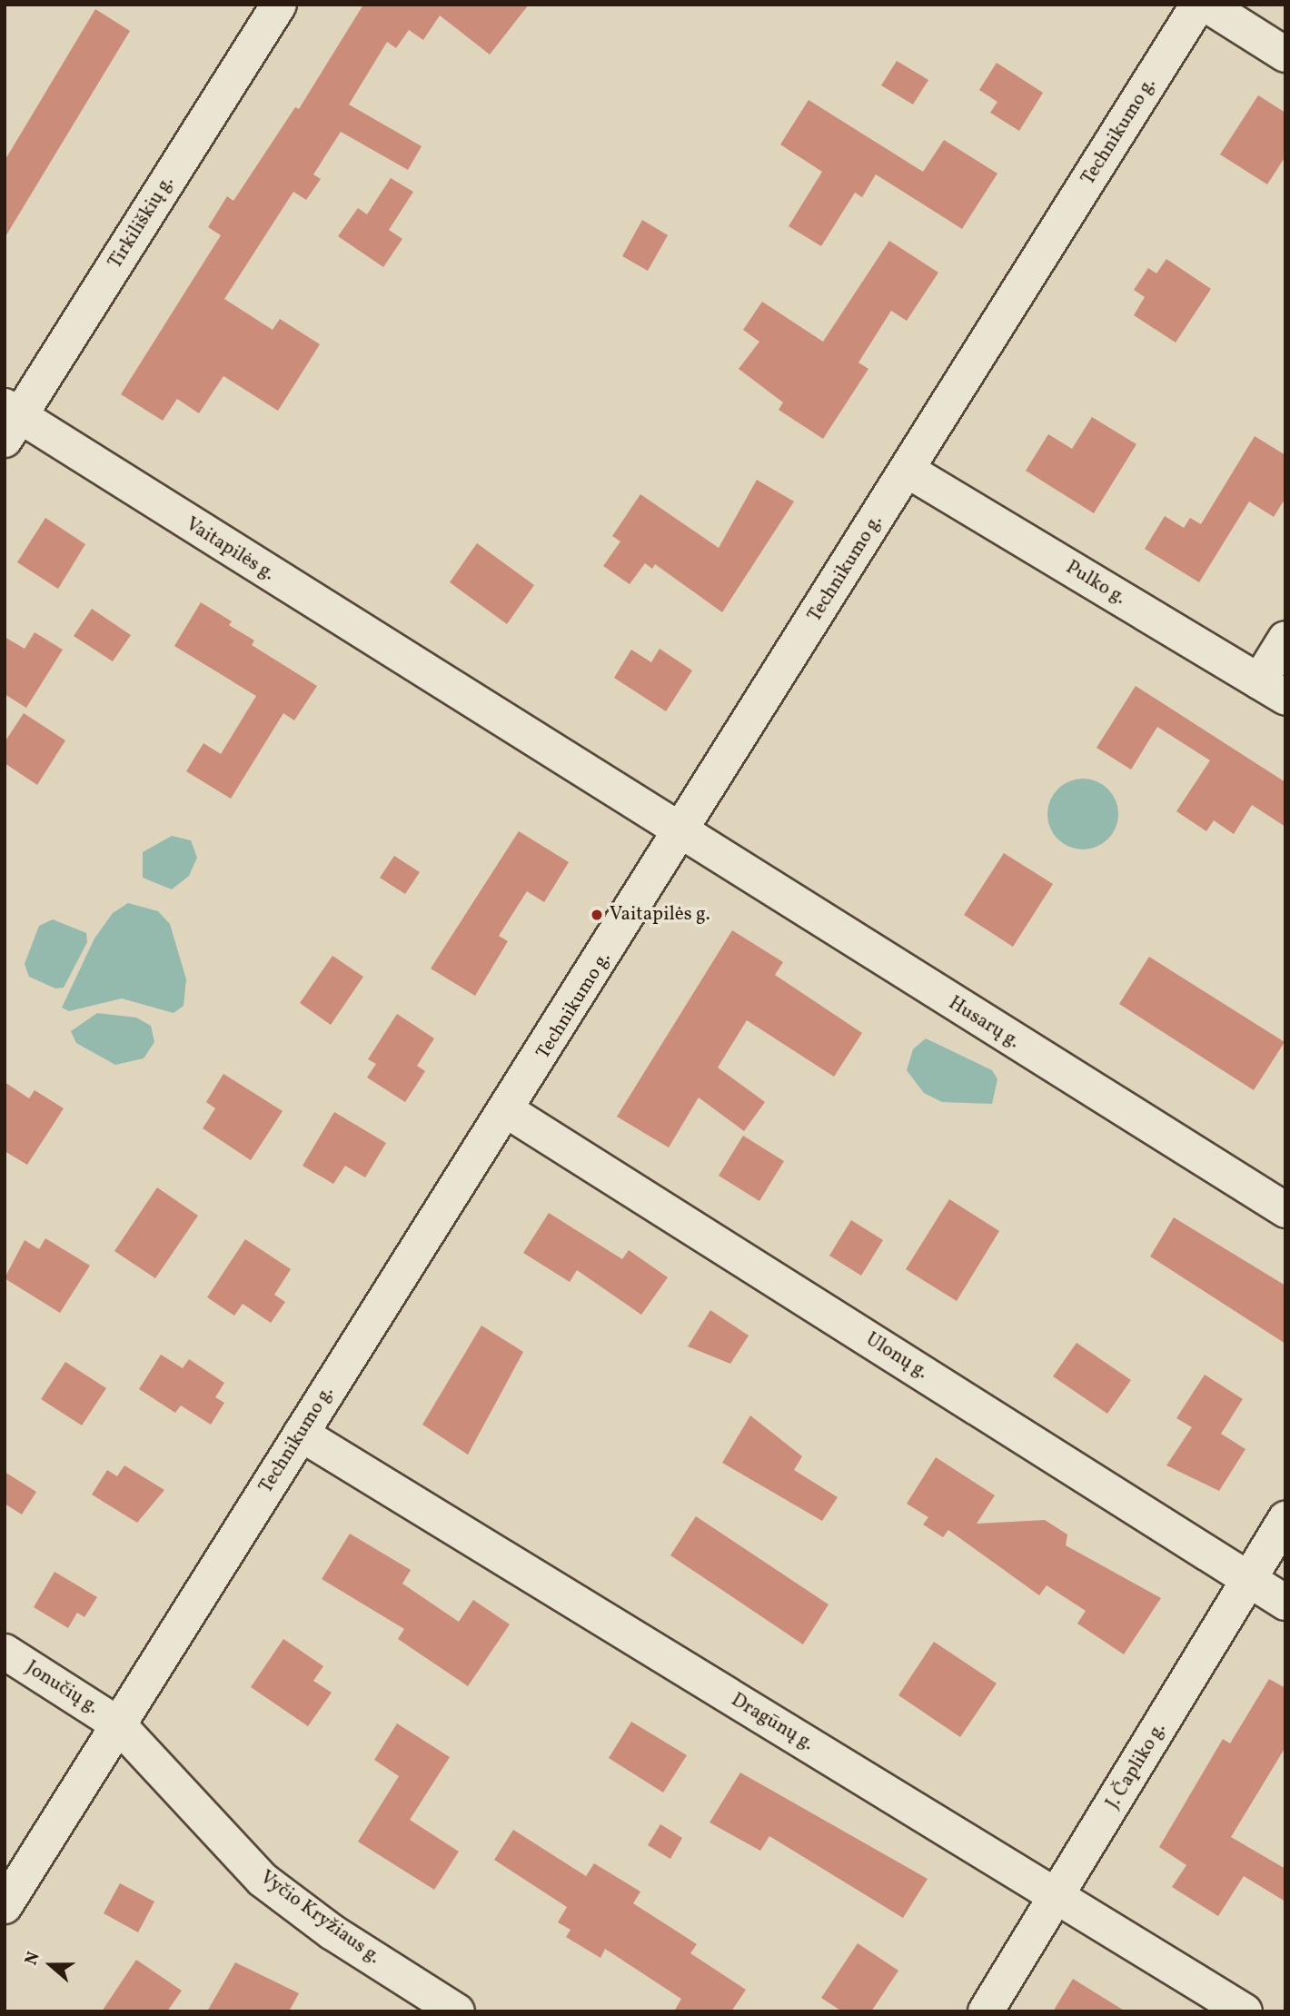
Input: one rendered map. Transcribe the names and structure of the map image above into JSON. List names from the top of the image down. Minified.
{"streets":{"street":["Technikumo g.","Tirkiliškių g.","Vaitapilės g.","Pulko g.","Husarų g.","Ulonų g.","Jonučių g.","Dragūnų g.","J. Čapliko g.","Vyčio Kryžiaus g."]},"crossings":[["Technikumo g.","Vaitapilės g."],["Technikumo g.","Pulko g."],["Technikumo g.","Husarų g."],["Technikumo g.","Ulonų g."],["Technikumo g.","Jonučių g."],["Technikumo g.","Dragūnų g."],["Technikumo g.","Vyčio Kryžiaus g."],["Tirkiliškių g.","Vaitapilės g."],["Vaitapilės g.","Husarų g."],["Ulonų g.","J. Čapliko g."],["Jonučių g.","Vyčio Kryžiaus g."],["Dragūnų g.","J. Čapliko g."]],"places":["Vaitapilės g."],"north":"left"}
